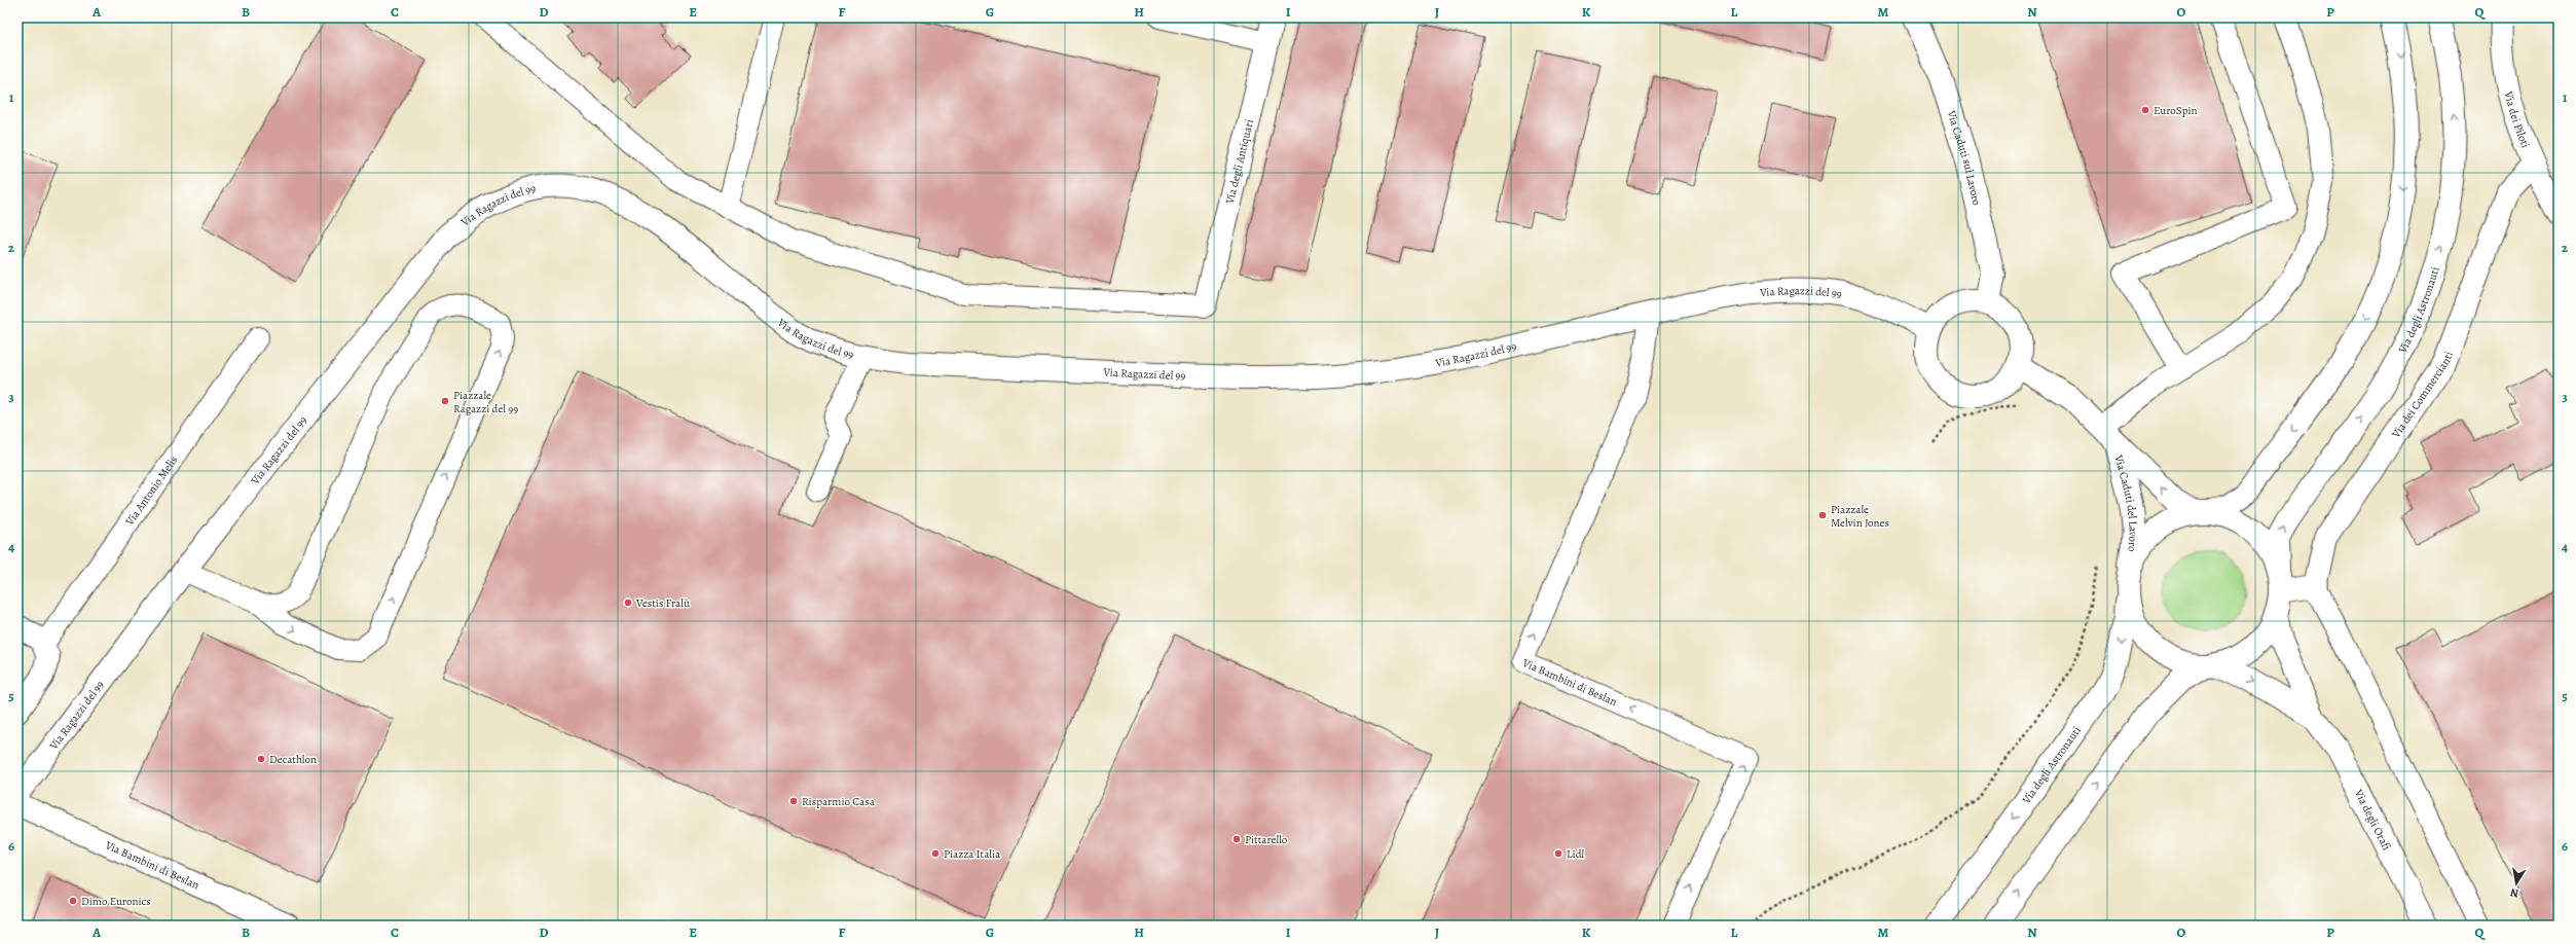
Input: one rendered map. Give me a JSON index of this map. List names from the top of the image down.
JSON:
{
  "streets": {
    "street": [
      "Via dei Piloti",
      "Via Caduti sul Lavoro",
      "Via degli Antiquari",
      "Via Ragazzi del 99",
      "Via degli Astronauti",
      "Via dei Commercianti",
      "Via Antonio Melis",
      "Via Caduti del Lavoro",
      "Via Bambini di Beslan",
      "Via degli Orafi"
    ]
  },
  "crossings": [
    ["Via dei Piloti", "Via dei Commercianti"],
    ["Via Caduti sul Lavoro", "Via Ragazzi del 99"],
    ["Via Caduti sul Lavoro", "Via Caduti del Lavoro"],
    ["Via Ragazzi del 99", "Via Caduti del Lavoro"],
    ["Via Ragazzi del 99", "Via Bambini di Beslan"],
    ["Via degli Astronauti", "Via Caduti del Lavoro"],
    ["Via degli Astronauti", "Via degli Orafi"]
  ],
  "places": [
    "EuroSpin",
    "Piazzale Ragazzi del 99",
    "Piazzale Melvin Jones",
    "Vestis Fralù",
    "Decathlon",
    "Risparmio Casa",
    "Pittarello",
    "Piazza Italia",
    "Lidl",
    "Dimo Euronics"
  ],
  "north": "bottom",
  "grid": {
    "columns": [
      "A",
      "B",
      "C",
      "D",
      "E",
      "F",
      "G",
      "H",
      "I",
      "J",
      "K",
      "L",
      "M",
      "N",
      "O",
      "P",
      "Q"
    ],
    "rows": [
      "1",
      "2",
      "3",
      "4",
      "5",
      "6"
    ]
  }
}
